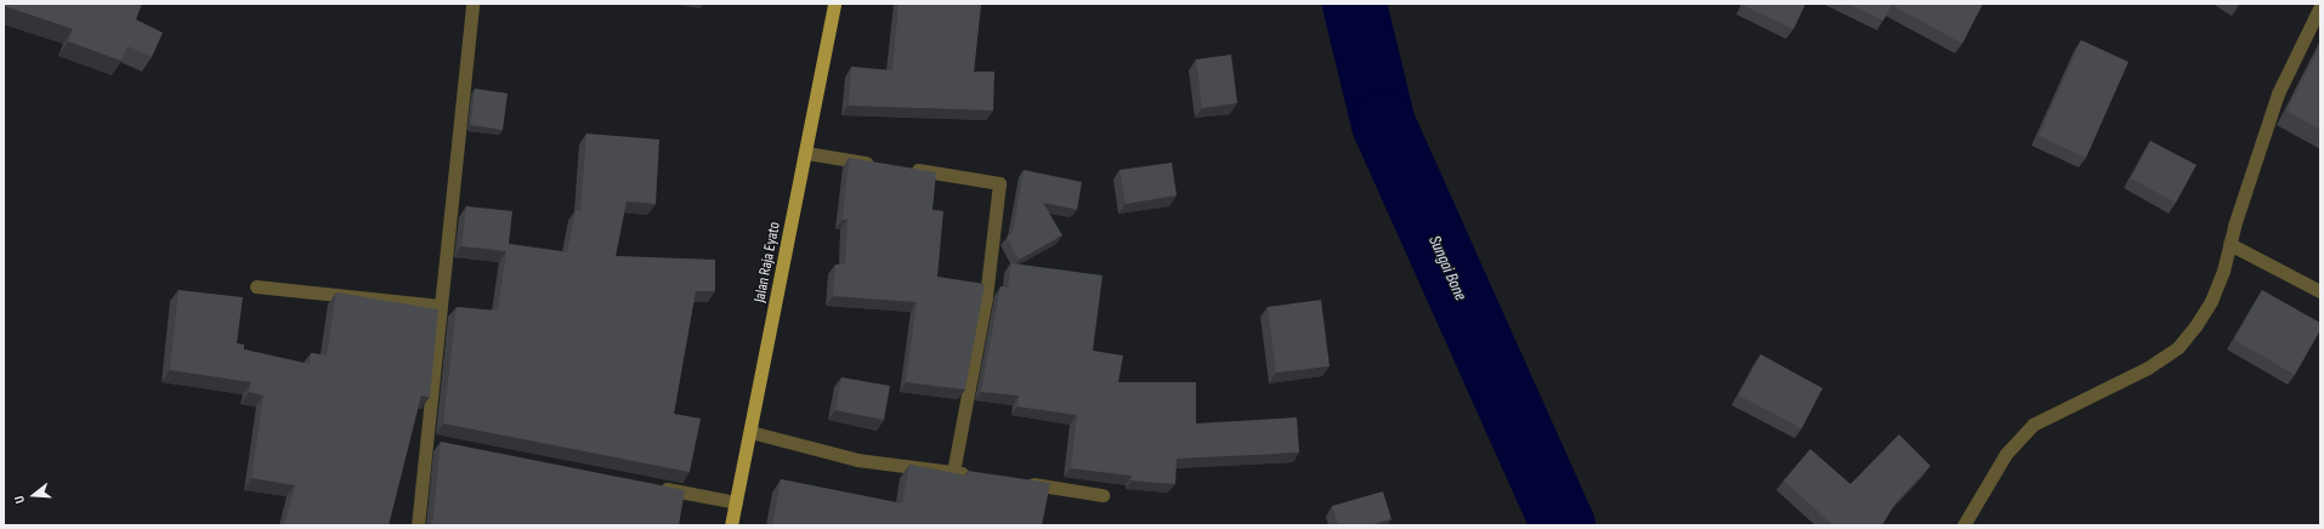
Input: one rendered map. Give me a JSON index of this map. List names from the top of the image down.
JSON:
{
  "streets": {
    "main road": ["Jalan Raja Eyato"]
  },
  "water": ["Sungai Bone"],
  "north": "left"
}
